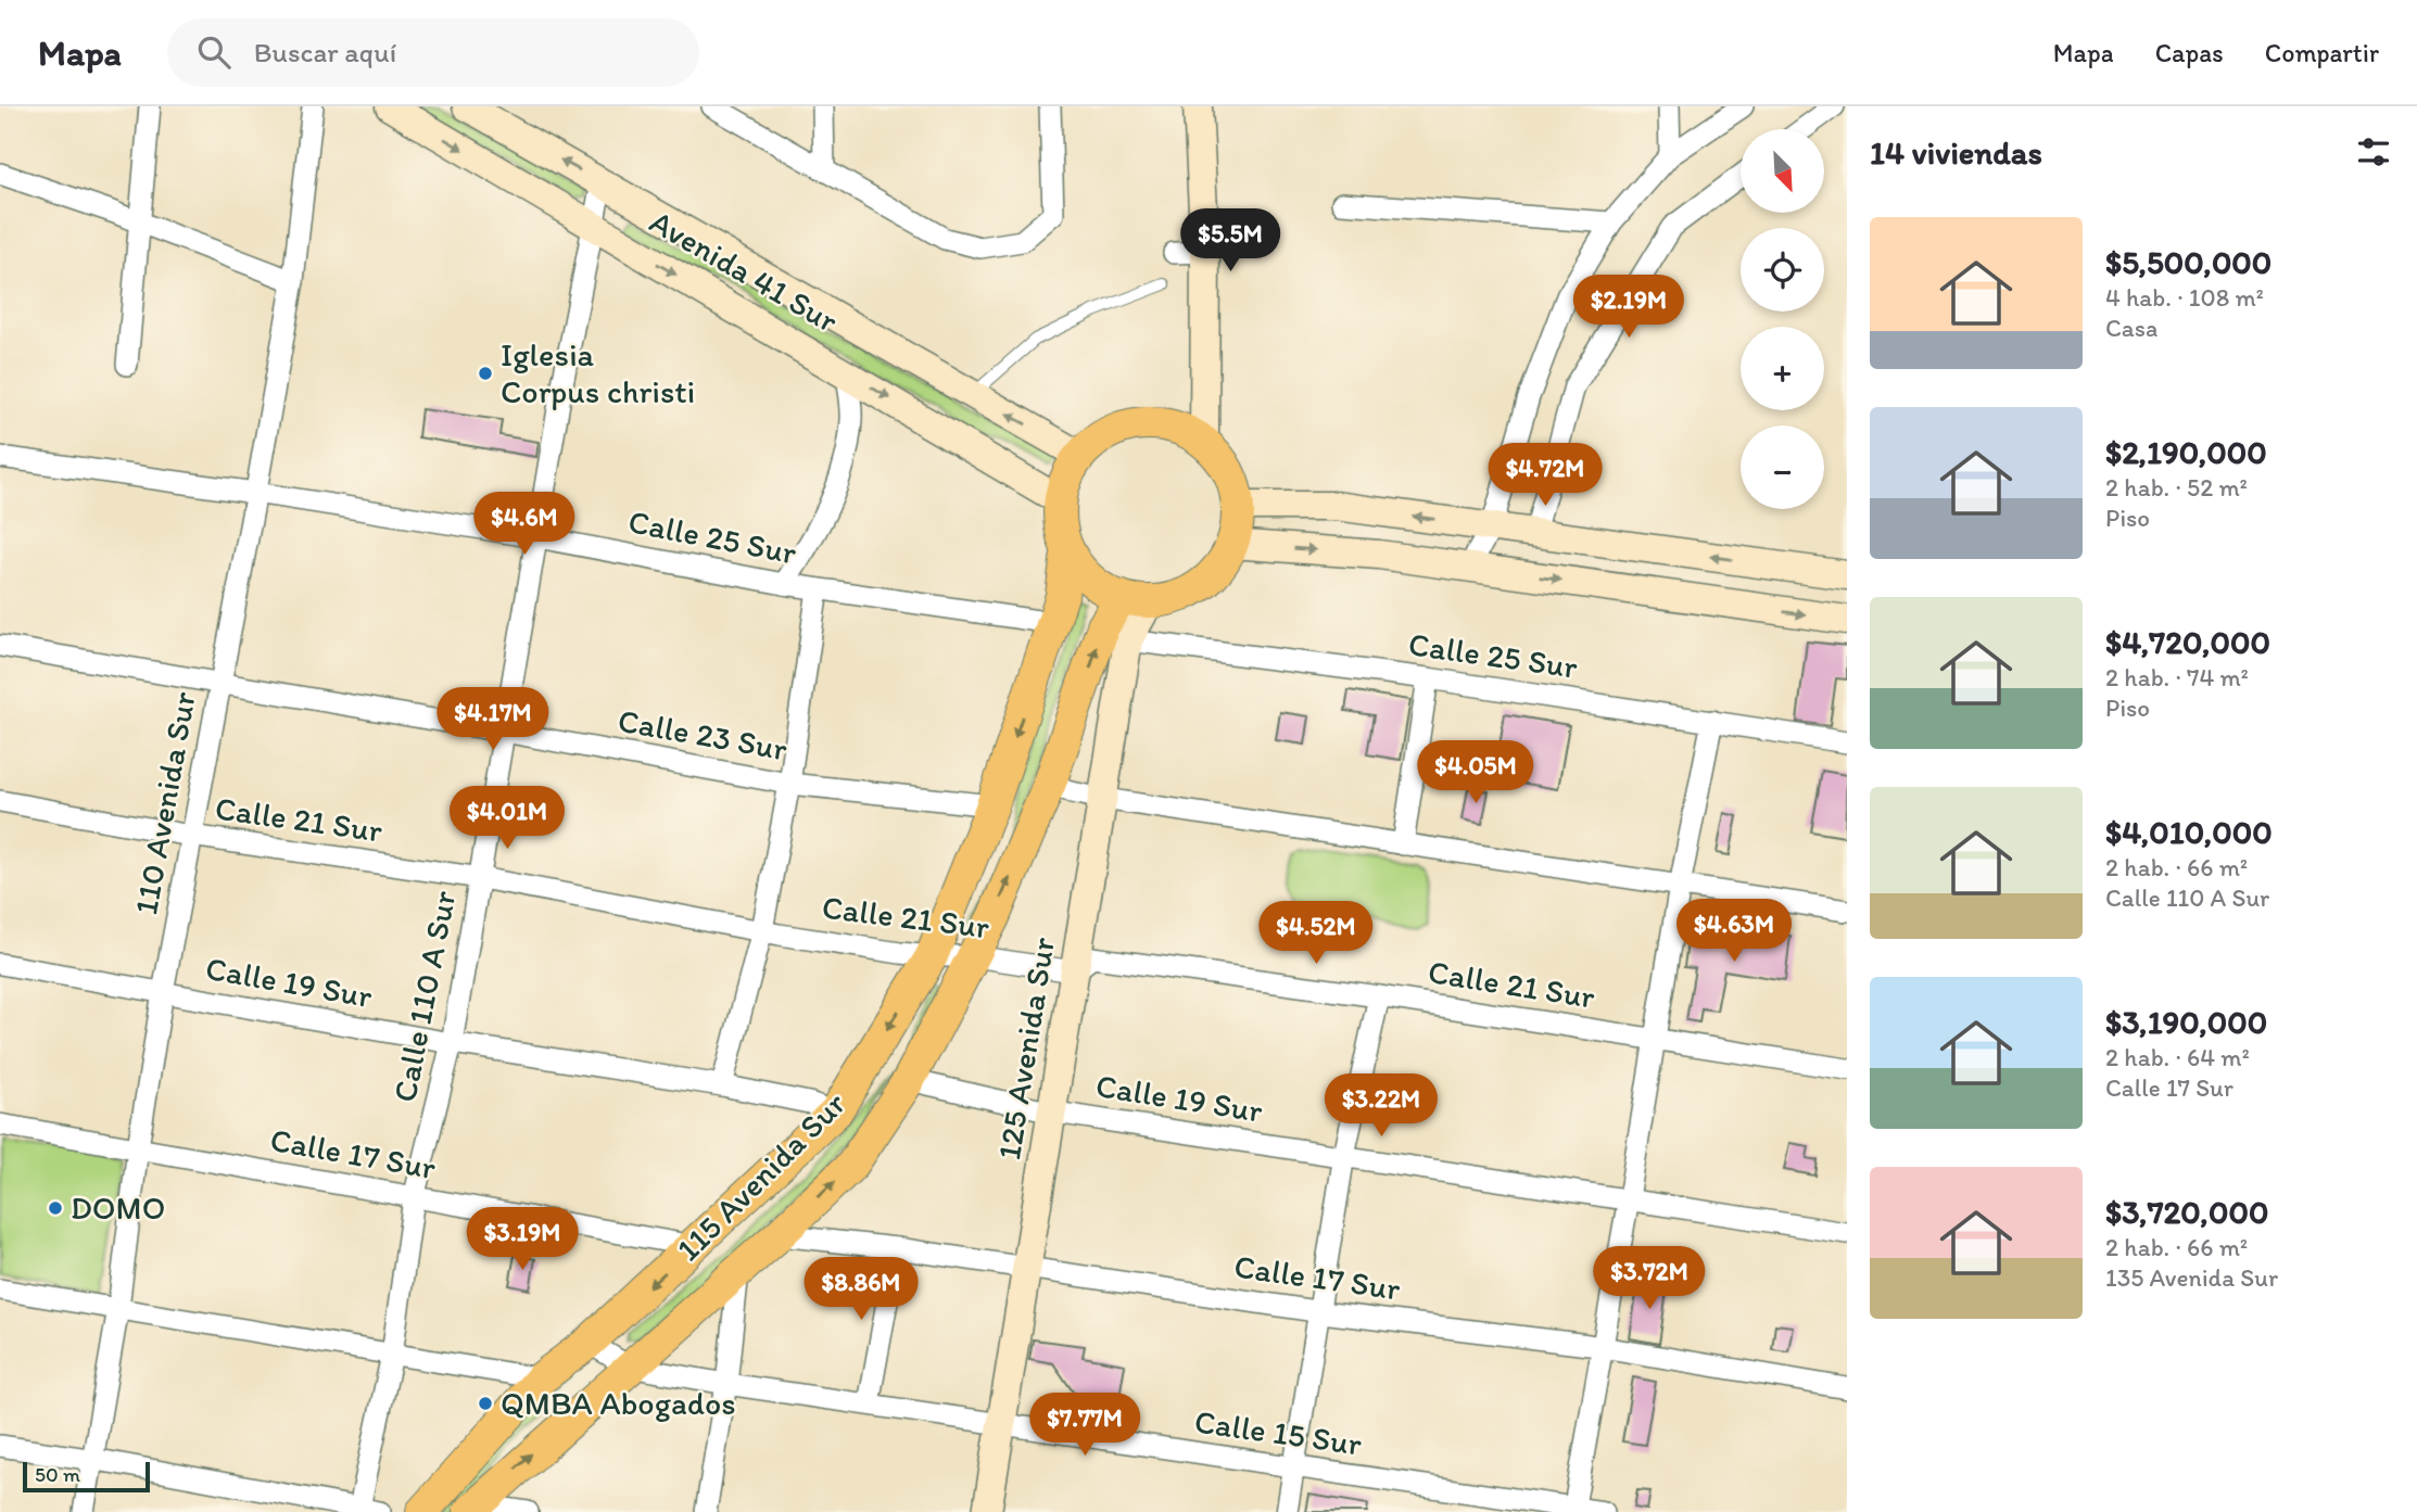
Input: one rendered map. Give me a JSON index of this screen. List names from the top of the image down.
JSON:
{
  "streets": {
    "main road": ["Avenida 41 Sur", "125 Avenida Sur", "115 Avenida Sur"],
    "street": [
      "Calle 25 Sur",
      "Calle 23 Sur",
      "110 Avenida Sur",
      "Calle 21 Sur",
      "Calle 19 Sur",
      "Calle 110 A Sur",
      "Calle 17 Sur",
      "Calle 15 Sur"
    ]
  },
  "crossings": [
    ["Avenida 41 Sur", "Calle 110 A Sur"],
    ["Avenida 41 Sur", "125 Avenida Sur"],
    ["Avenida 41 Sur", "115 Avenida Sur"],
    ["Calle 25 Sur", "110 Avenida Sur"],
    ["Calle 25 Sur", "Calle 110 A Sur"],
    ["Calle 25 Sur", "125 Avenida Sur"],
    ["Calle 25 Sur", "115 Avenida Sur"],
    ["Calle 23 Sur", "110 Avenida Sur"],
    ["Calle 23 Sur", "Calle 110 A Sur"],
    ["Calle 23 Sur", "115 Avenida Sur"],
    ["110 Avenida Sur", "Calle 21 Sur"],
    ["110 Avenida Sur", "Calle 19 Sur"],
    ["110 Avenida Sur", "Calle 17 Sur"],
    ["Calle 21 Sur", "Calle 110 A Sur"],
    ["Calle 21 Sur", "125 Avenida Sur"],
    ["Calle 21 Sur", "115 Avenida Sur"],
    ["Calle 19 Sur", "Calle 110 A Sur"],
    ["Calle 19 Sur", "125 Avenida Sur"],
    ["Calle 19 Sur", "115 Avenida Sur"],
    ["Calle 110 A Sur", "Calle 17 Sur"],
    ["125 Avenida Sur", "Calle 17 Sur"],
    ["125 Avenida Sur", "115 Avenida Sur"],
    ["125 Avenida Sur", "Calle 15 Sur"],
    ["Calle 17 Sur", "115 Avenida Sur"],
    ["115 Avenida Sur", "Calle 15 Sur"]
  ],
  "places": ["Iglesia Corpus christi", "DOMO", "QMBA Abogados"],
  "scale_bar": "50 m",
  "north": "bottom right",
  "page": {
    "header": "Mapa",
    "search": "Buscar aquí",
    "nav": ["Mapa", "Capas", "Compartir"],
    "heading": "14 viviendas",
    "map_buttons": ["+", "−"],
    "list": [
      {
        "name": "$5,500,000",
        "note": "4 hab. · 108 m² · Casa"
      },
      {
        "name": "$2,190,000",
        "note": "2 hab. · 52 m² · Piso"
      },
      {
        "name": "$4,720,000",
        "note": "2 hab. · 74 m² · Piso"
      },
      {
        "name": "$4,010,000",
        "note": "2 hab. · 66 m² · Calle 110 A Sur"
      },
      {
        "name": "$3,190,000",
        "note": "2 hab. · 64 m² · Calle 17 Sur"
      },
      {
        "name": "$3,720,000",
        "note": "2 hab. · 66 m² · 135 Avenida Sur"
      }
    ],
    "price": [
      "$5.5M",
      "$2.19M",
      "$4.72M",
      "$4.6M",
      "$4.17M",
      "$4.05M",
      "$4.01M",
      "$4.63M",
      "$4.52M",
      "$3.22M",
      "$3.19M",
      "$3.72M",
      "$8.86M",
      "$7.77M"
    ],
    "scale": "50 m"
  }
}
